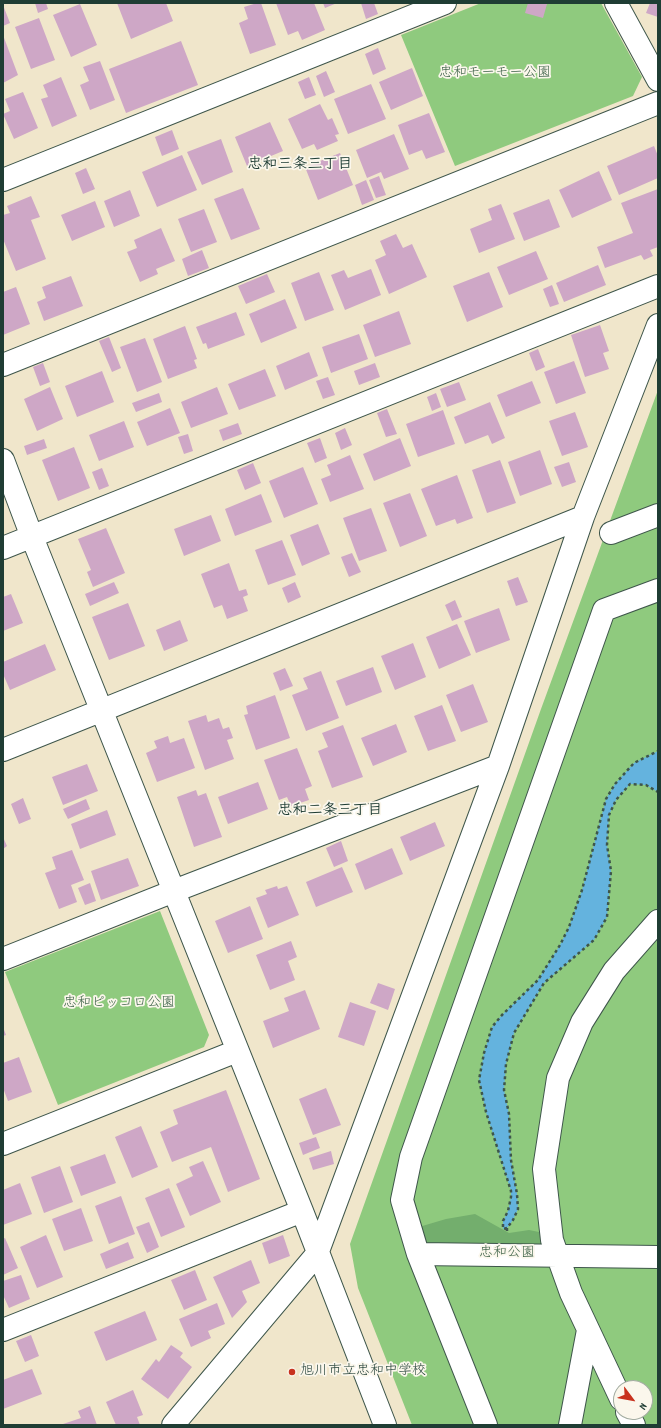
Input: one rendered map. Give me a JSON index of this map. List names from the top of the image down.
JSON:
{
  "districts": ["忠和三条三丁目", "忠和二条三丁目"],
  "parks": ["忠和モーモー公園", "忠和ピッコロ公園", "忠和公園"],
  "places": ["旭川市立忠和中学校"],
  "north": "bottom right"
}
